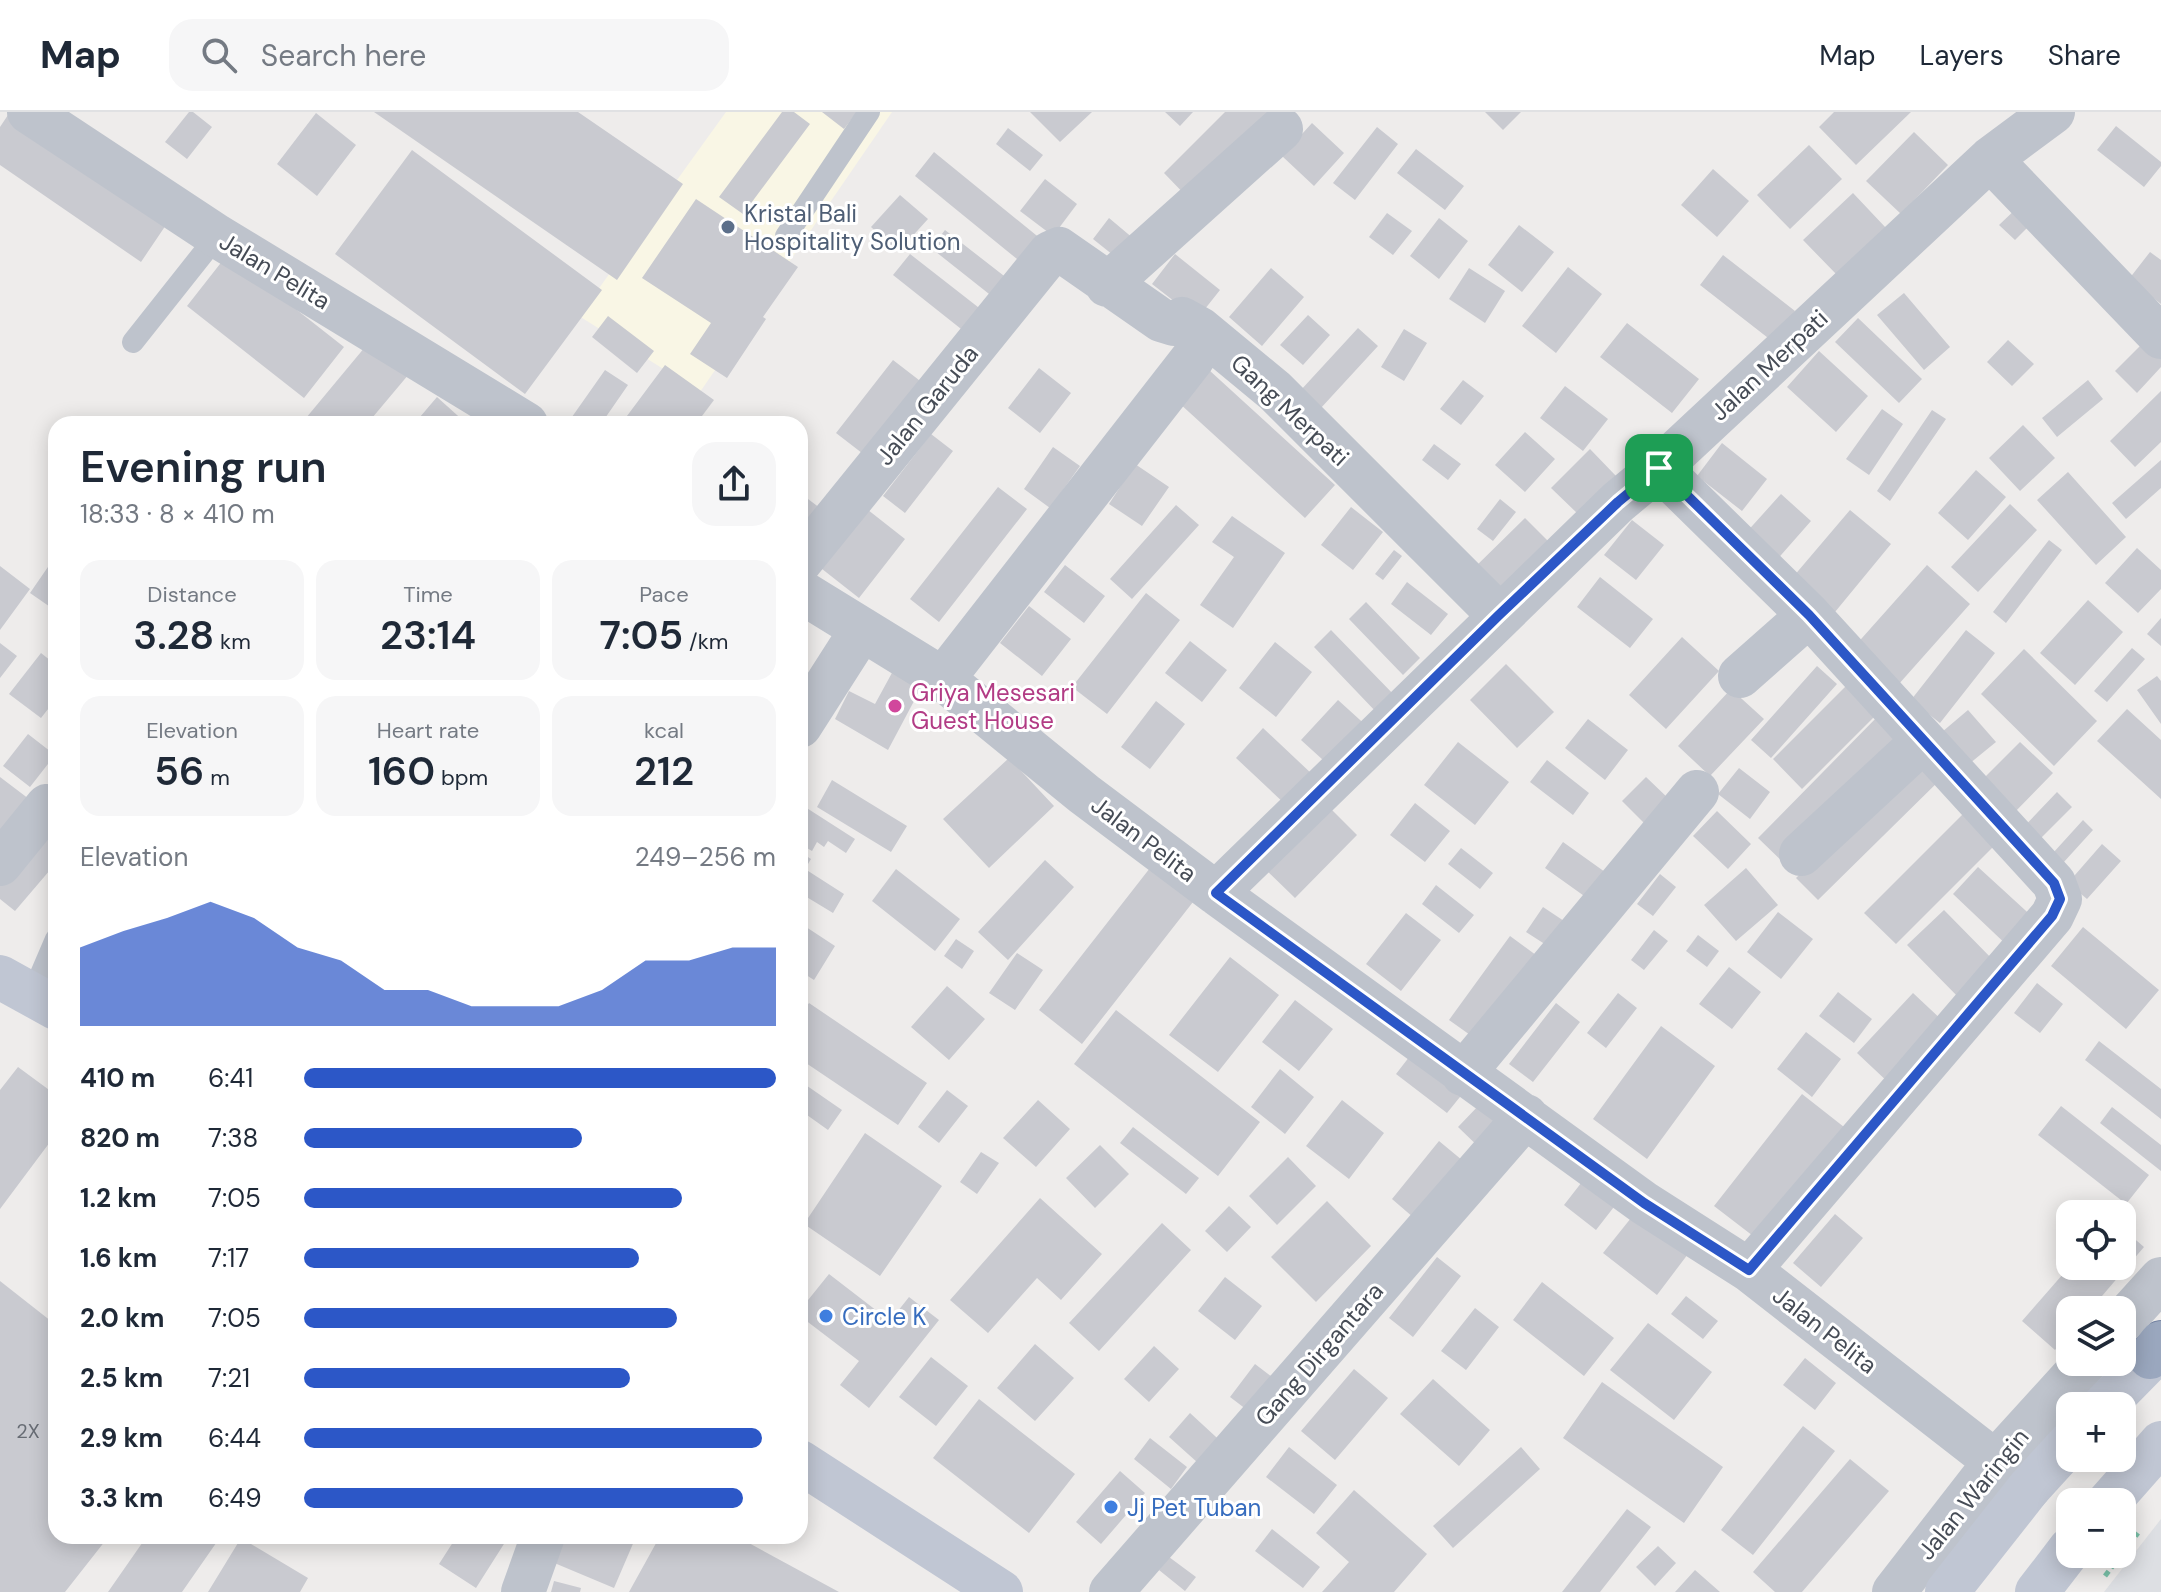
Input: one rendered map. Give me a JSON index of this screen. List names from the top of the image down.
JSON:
{
  "streets": {
    "street": [
      "Jalan Pelita",
      "Jalan Merpati",
      "Jalan Garuda",
      "Gang Merpati",
      "Gang Dirgantara",
      "Jalan Waringin"
    ]
  },
  "crossings": [
    ["Jalan Pelita", "Jalan Merpati"],
    ["Jalan Pelita", "Gang Dirgantara"],
    ["Jalan Pelita", "Jalan Waringin"],
    ["Jalan Merpati", "Gang Merpati"],
    ["Jalan Garuda", "Gang Merpati"]
  ],
  "places": [
    "Kristal Bali Hospitality Solution",
    "Griya Mesesari Guest House",
    "Circle K",
    "Jj Pet Tuban"
  ],
  "house_numbers": ["2X"],
  "page": {
    "header": "Map",
    "search": "Search here",
    "nav": ["Map", "Layers", "Share"],
    "heading": ["Evening run", "18:33 · 8 × 410 m"],
    "stats": [
      ["Distance", "3.28 km"],
      ["Time", "23:14"],
      ["Pace", "7:05 /km"],
      ["Elevation", "56 m"],
      ["Heart rate", "160 bpm"],
      ["kcal", "212"]
    ],
    "chart": ["Elevation", "249–256 m"],
    "list": [
      {
        "name": "410 m",
        "note": "6:41"
      },
      {
        "name": "820 m",
        "note": "7:38"
      },
      {
        "name": "1.2 km",
        "note": "7:05"
      },
      {
        "name": "1.6 km",
        "note": "7:17"
      },
      {
        "name": "2.0 km",
        "note": "7:05"
      },
      {
        "name": "2.5 km",
        "note": "7:21"
      },
      {
        "name": "2.9 km",
        "note": "6:44"
      },
      {
        "name": "3.3 km",
        "note": "6:49"
      }
    ],
    "map_buttons": ["+", "−"]
  }
}
